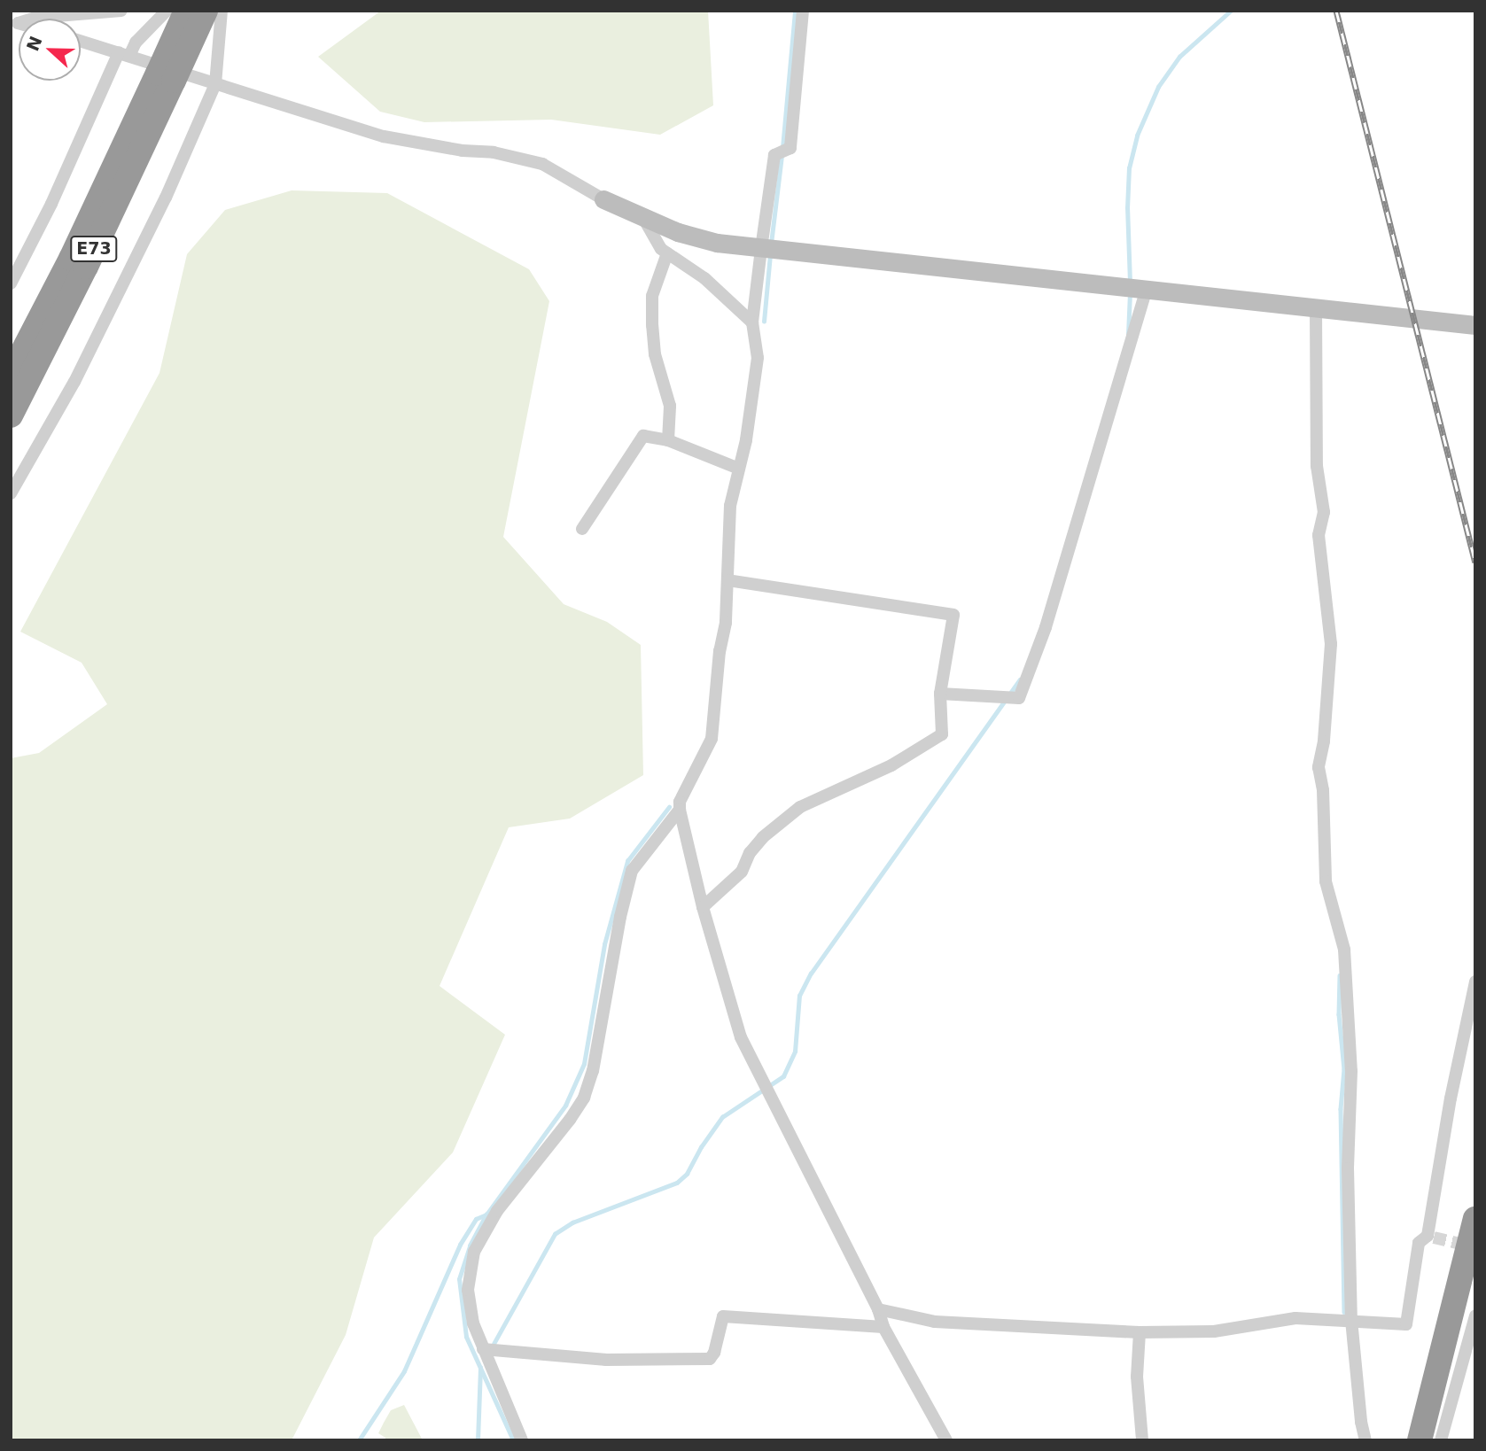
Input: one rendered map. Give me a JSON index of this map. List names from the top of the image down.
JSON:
{
  "streets": {
    "highway": ["E73"]
  },
  "north": "left"
}
